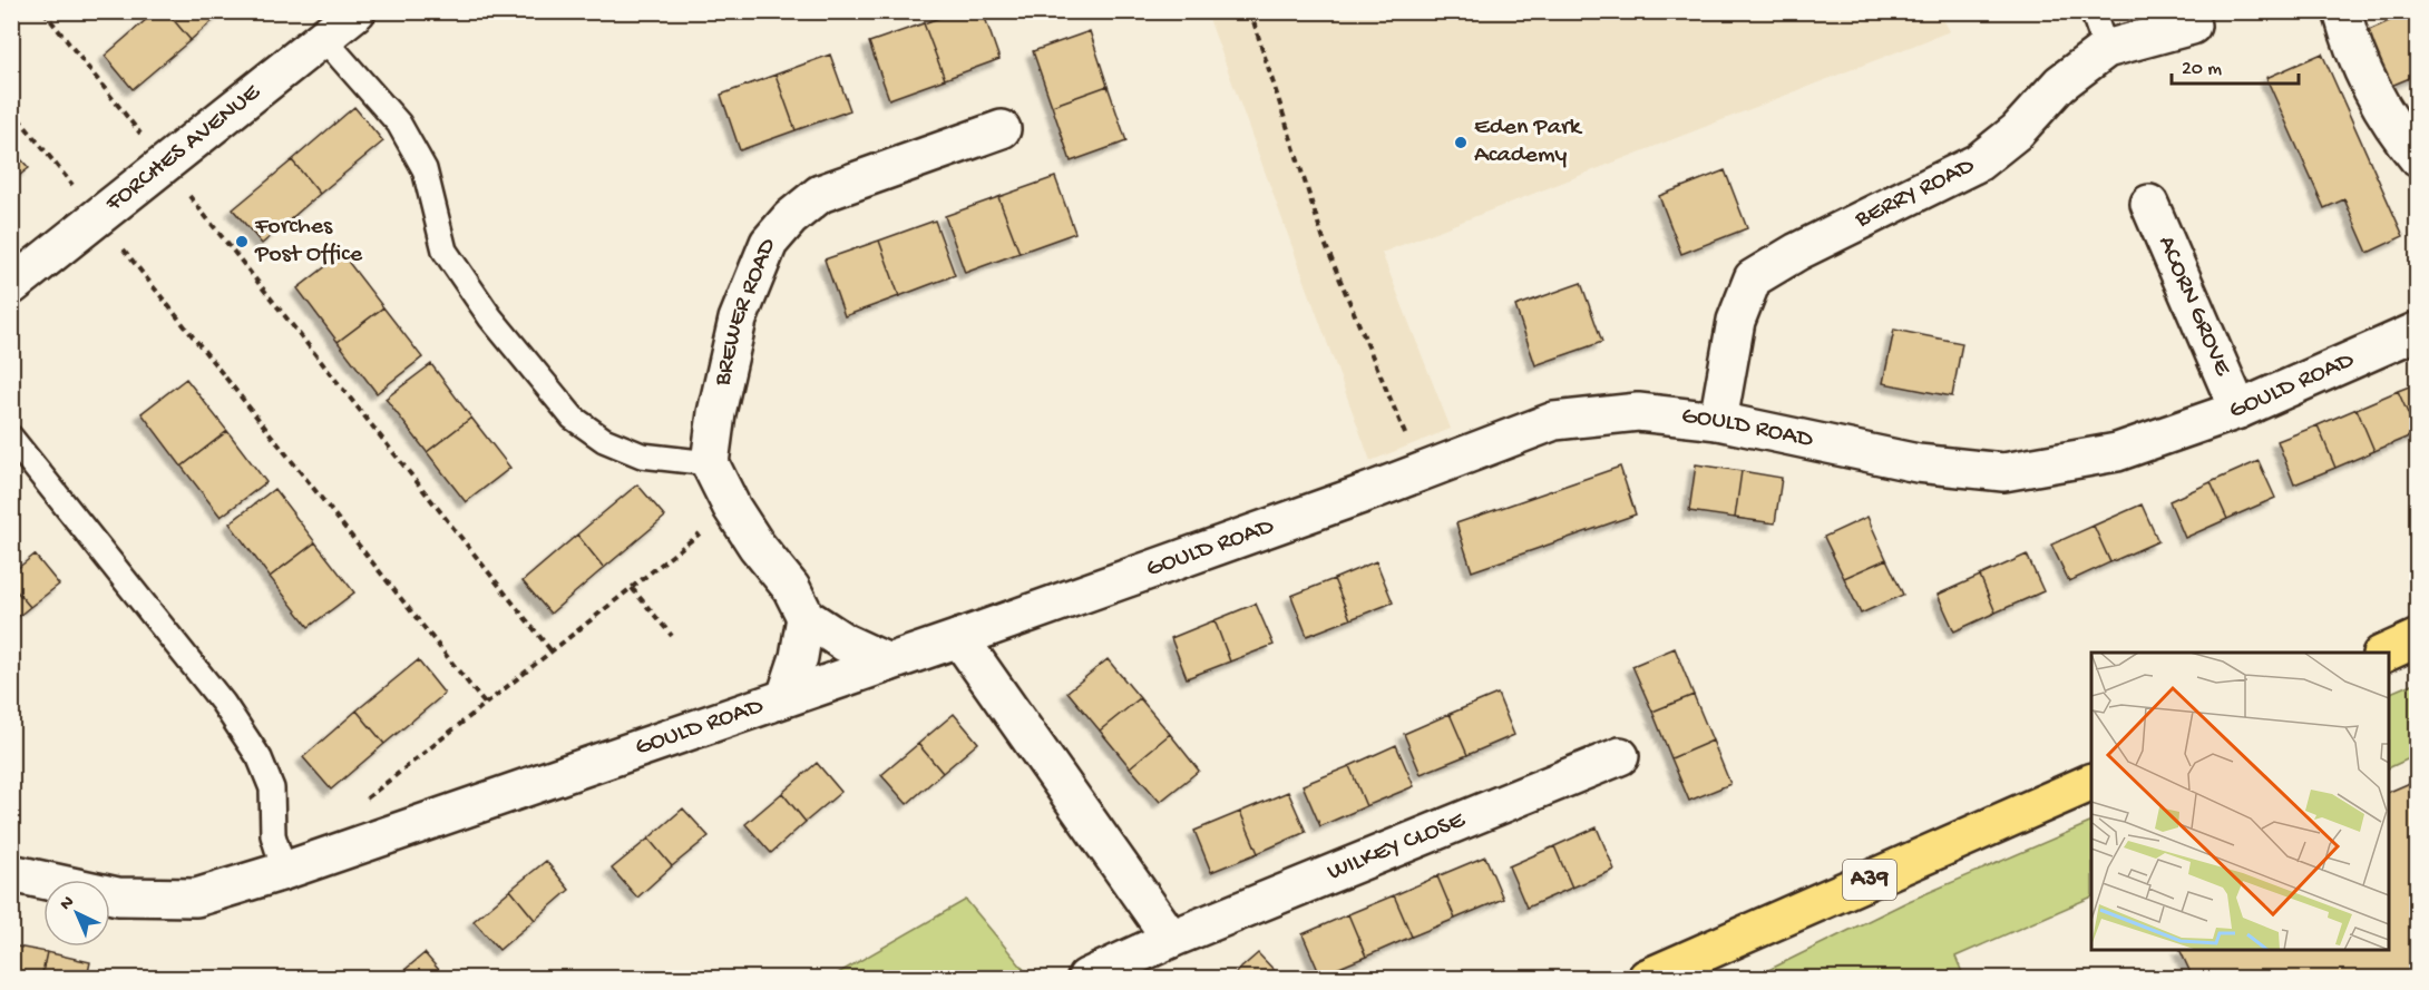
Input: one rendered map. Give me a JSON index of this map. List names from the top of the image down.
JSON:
{
  "streets": {
    "main road": ["A39"],
    "street": [
      "FORCHES AVENUE",
      "BERRY ROAD",
      "ACORN GROVE",
      "BREWER ROAD",
      "GOULD ROAD",
      "WILKEY CLOSE"
    ]
  },
  "crossings": [
    ["BERRY ROAD", "GOULD ROAD"],
    ["ACORN GROVE", "GOULD ROAD"]
  ],
  "places": ["Eden Park Academy", "Forches Post Office"],
  "scale_bar": "20 m",
  "north": "top left"
}
